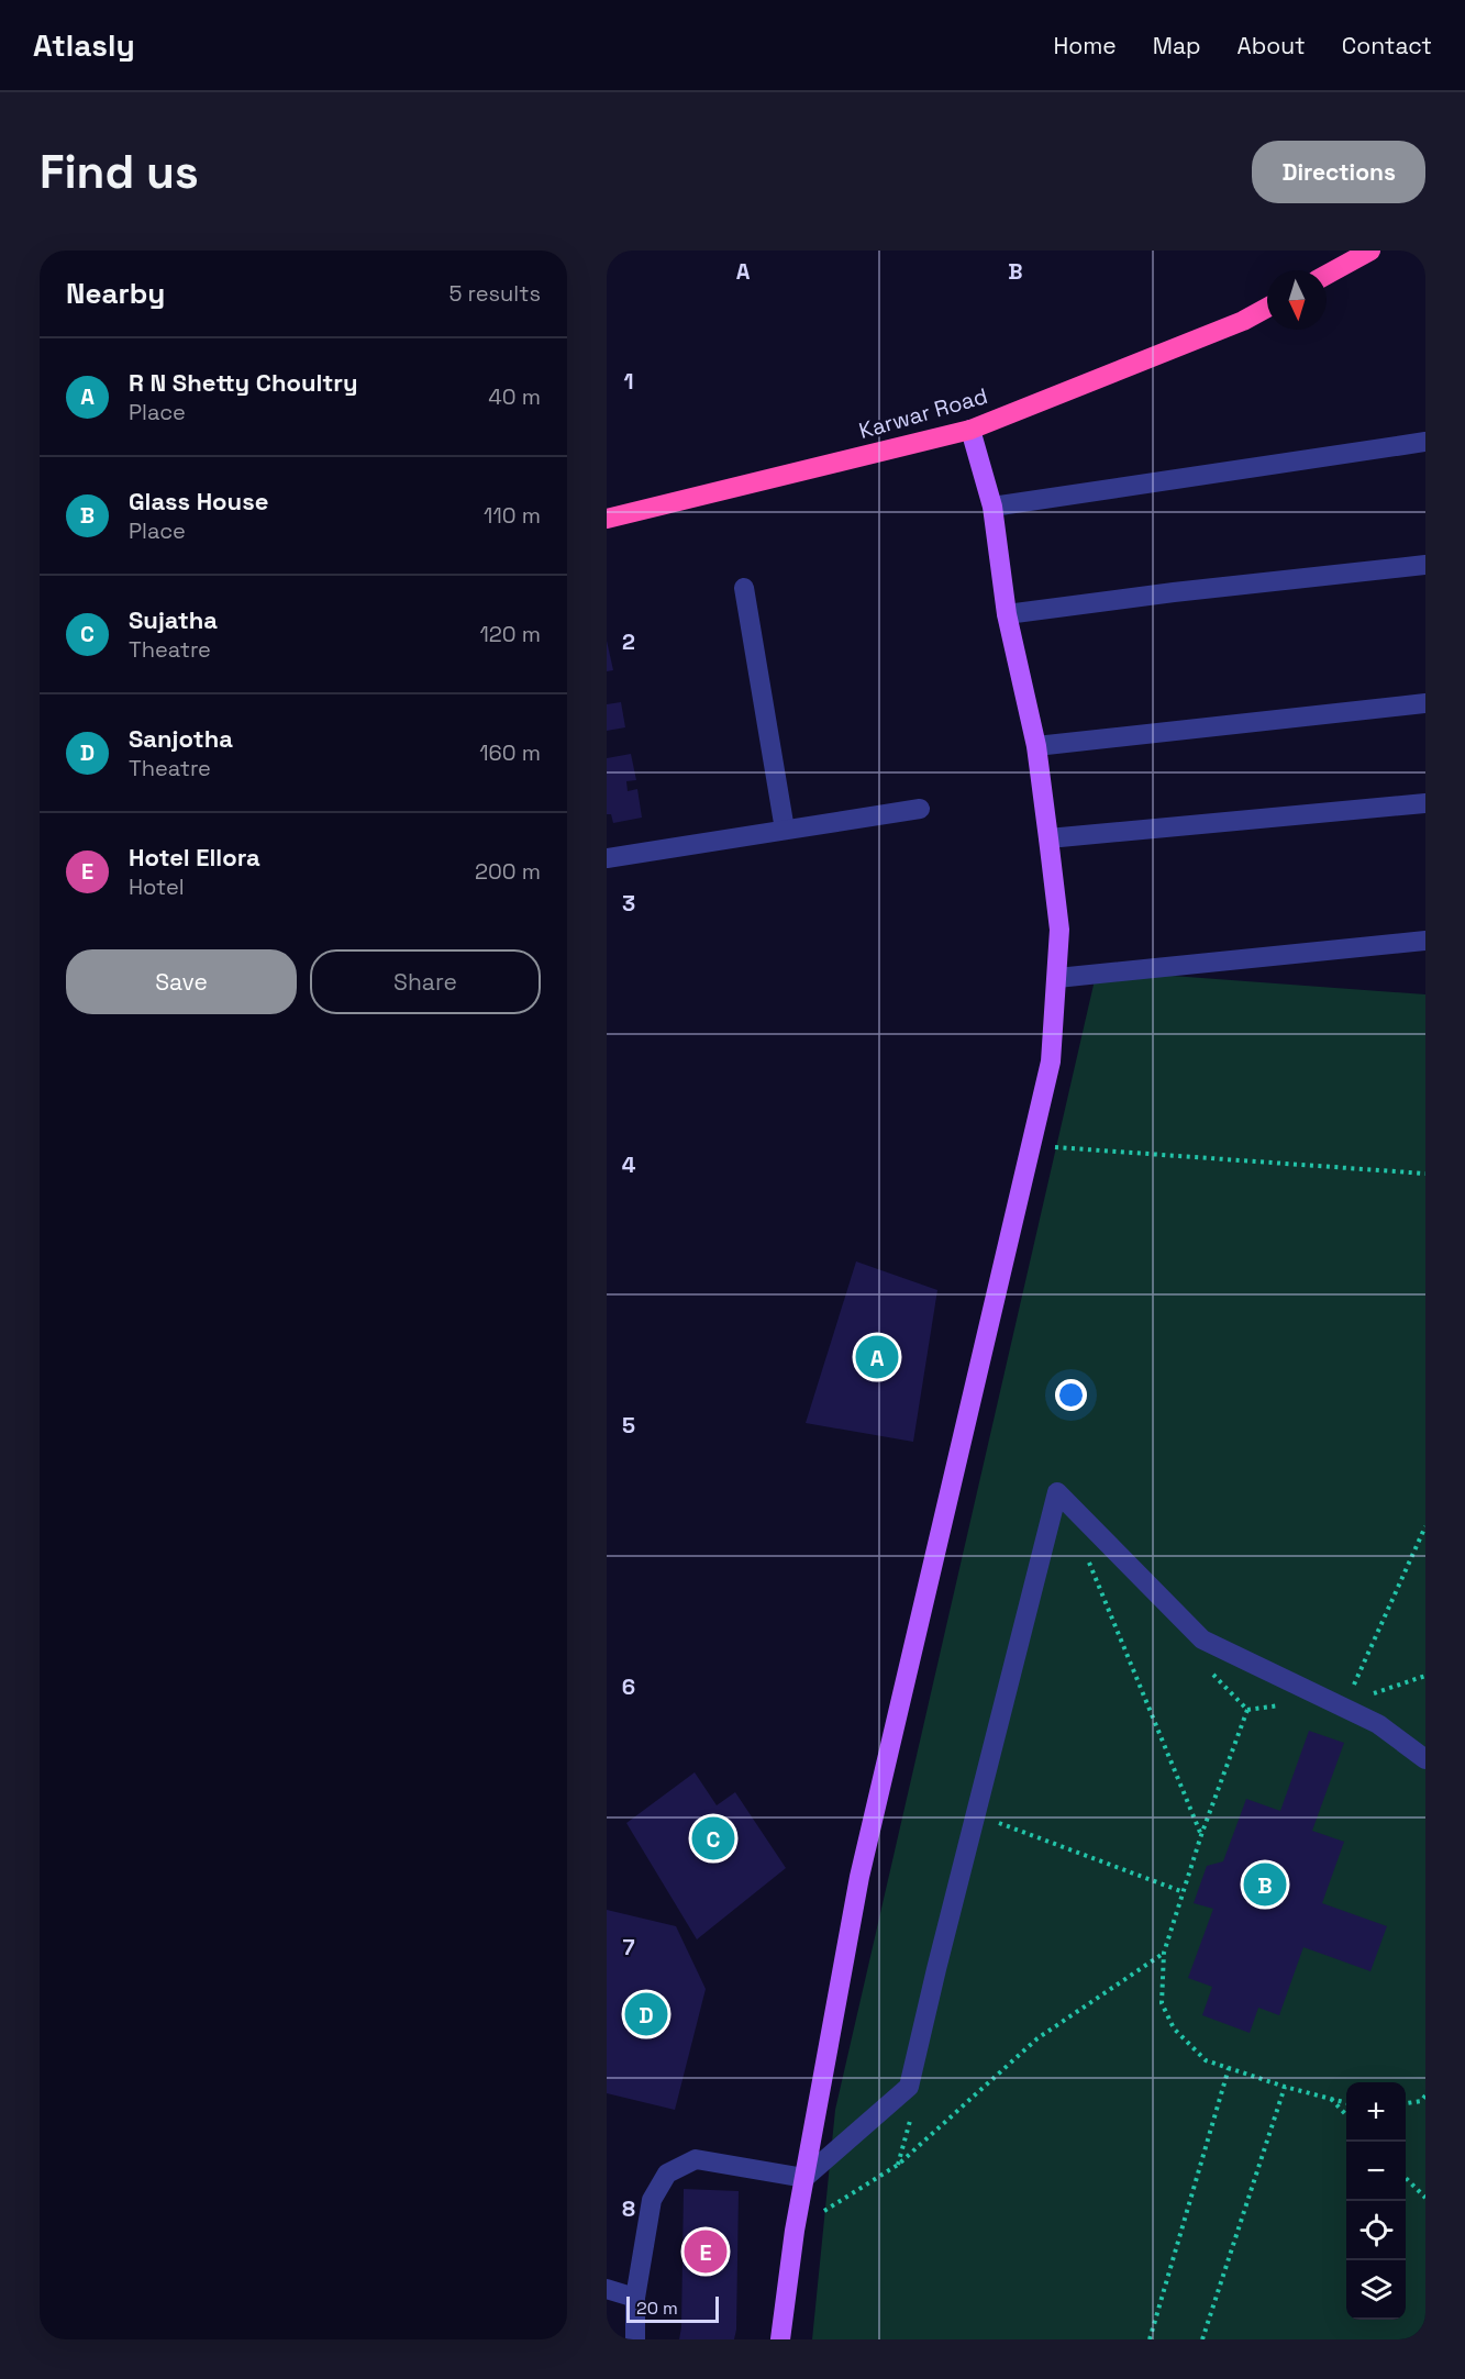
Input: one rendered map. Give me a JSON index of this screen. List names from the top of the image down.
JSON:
{
  "streets": {
    "highway": ["Karwar Road"]
  },
  "scale_bar": "20 m",
  "north": "bottom",
  "page": {
    "header": "Atlasly",
    "nav": [
      "Home",
      "Map",
      "About",
      "Contact"
    ],
    "buttons": [
      "Directions",
      ["Save", "Share"]
    ],
    "title": "Find us",
    "heading": ["Nearby", "5 results"],
    "list": [
      {
        "mark": "A",
        "name": "R N Shetty Choultry",
        "note": "Place",
        "value": "40 m"
      },
      {
        "mark": "B",
        "name": "Glass House",
        "note": "Place",
        "value": "110 m"
      },
      {
        "mark": "C",
        "name": "Sujatha",
        "note": "Theatre",
        "value": "120 m"
      },
      {
        "mark": "D",
        "name": "Sanjotha",
        "note": "Theatre",
        "value": "160 m"
      },
      {
        "mark": "E",
        "name": "Hotel Ellora",
        "note": "Hotel",
        "value": "200 m"
      }
    ],
    "pins": [
      "A",
      "C",
      "B",
      "D",
      "E"
    ],
    "map_buttons": ["+", "−"],
    "scale": "20 m"
  },
  "grid": {
    "columns": ["A", "B"],
    "rows": [
      "1",
      "2",
      "3",
      "4",
      "5",
      "6",
      "7",
      "8"
    ]
  }
}
